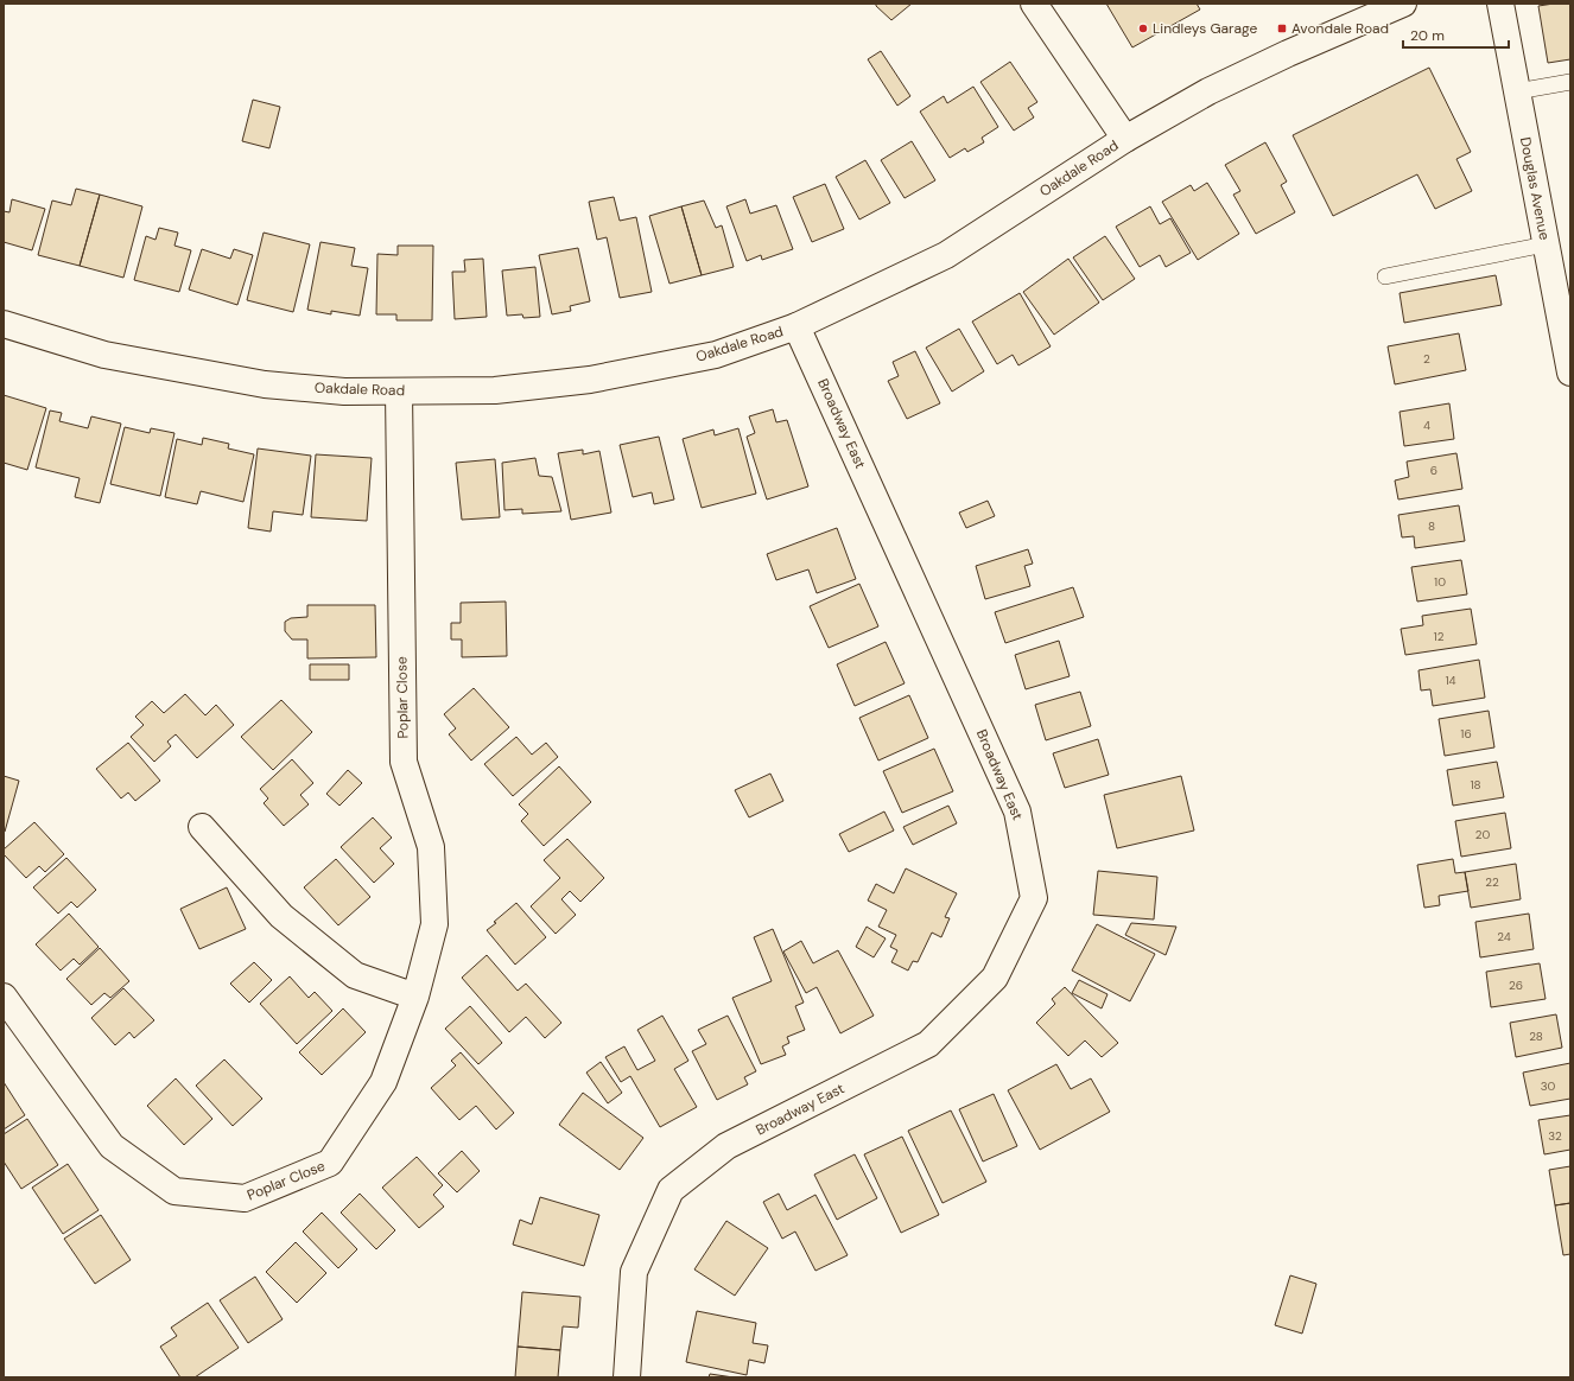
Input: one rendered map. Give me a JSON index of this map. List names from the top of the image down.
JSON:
{
  "streets": {
    "street": [
      "Oakdale Road",
      "Douglas Avenue",
      "Broadway East",
      "Poplar Close"
    ]
  },
  "crossings": [
    ["Oakdale Road", "Broadway East"],
    ["Oakdale Road", "Poplar Close"]
  ],
  "places": {
    "other": ["Lindleys Garage"],
    "transit": ["Avondale Road"]
  },
  "house_numbers": [
    "2",
    "4",
    "6",
    "8",
    "10",
    "12",
    "14",
    "16",
    "18",
    "20",
    "22",
    "24",
    "26",
    "28",
    "30",
    "32"
  ],
  "scale_bar": "20 m"
}
